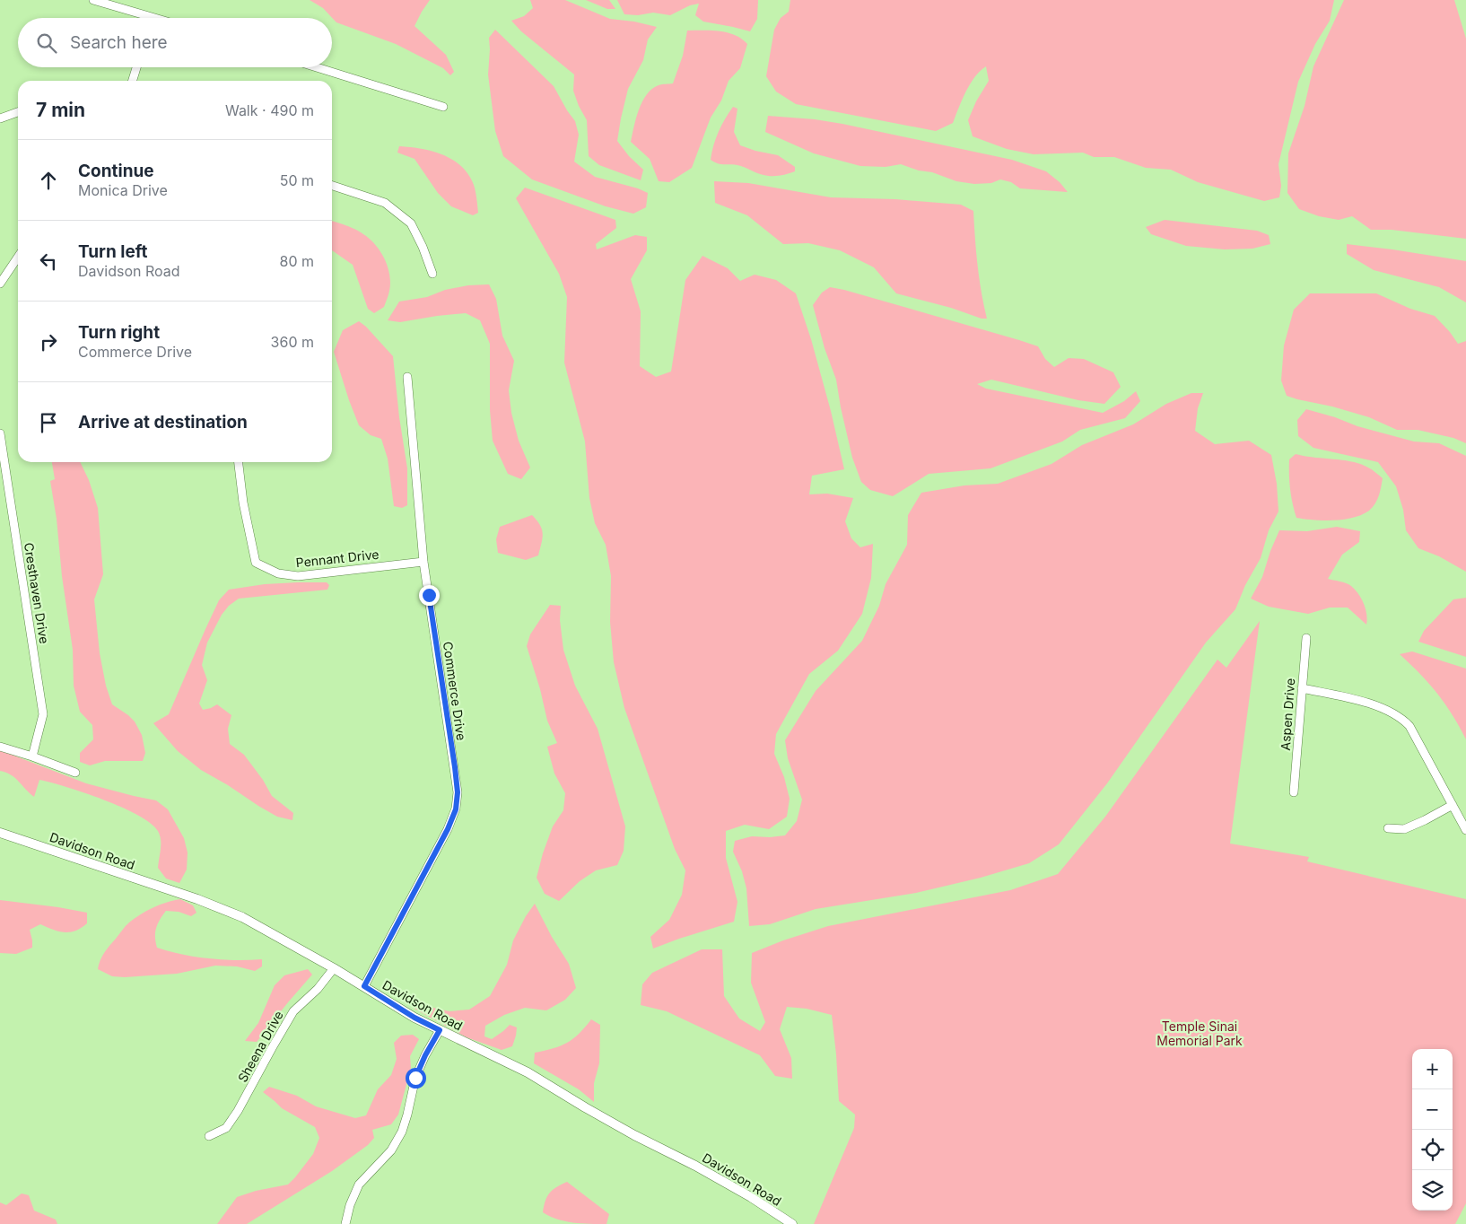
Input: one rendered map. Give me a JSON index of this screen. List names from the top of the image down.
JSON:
{
  "streets": {
    "street": [
      "Pennant Drive",
      "Cresthaven Drive",
      "Commerce Drive",
      "Aspen Drive",
      "Davidson Road",
      "Sheena Drive"
    ]
  },
  "crossings": [
    ["Pennant Drive", "Commerce Drive"],
    ["Commerce Drive", "Davidson Road"],
    ["Davidson Road", "Sheena Drive"]
  ],
  "parks": ["Temple Sinai Memorial Park"],
  "page": {
    "search": "Search here",
    "heading": ["7 min", "Walk · 490 m"],
    "list": [
      ["Continue", "Monica Drive", "50 m"],
      ["Turn left", "Davidson Road", "80 m"],
      ["Turn right", "Commerce Drive", "360 m"],
      "Arrive at destination"
    ],
    "map_buttons": ["+", "−"]
  }
}
